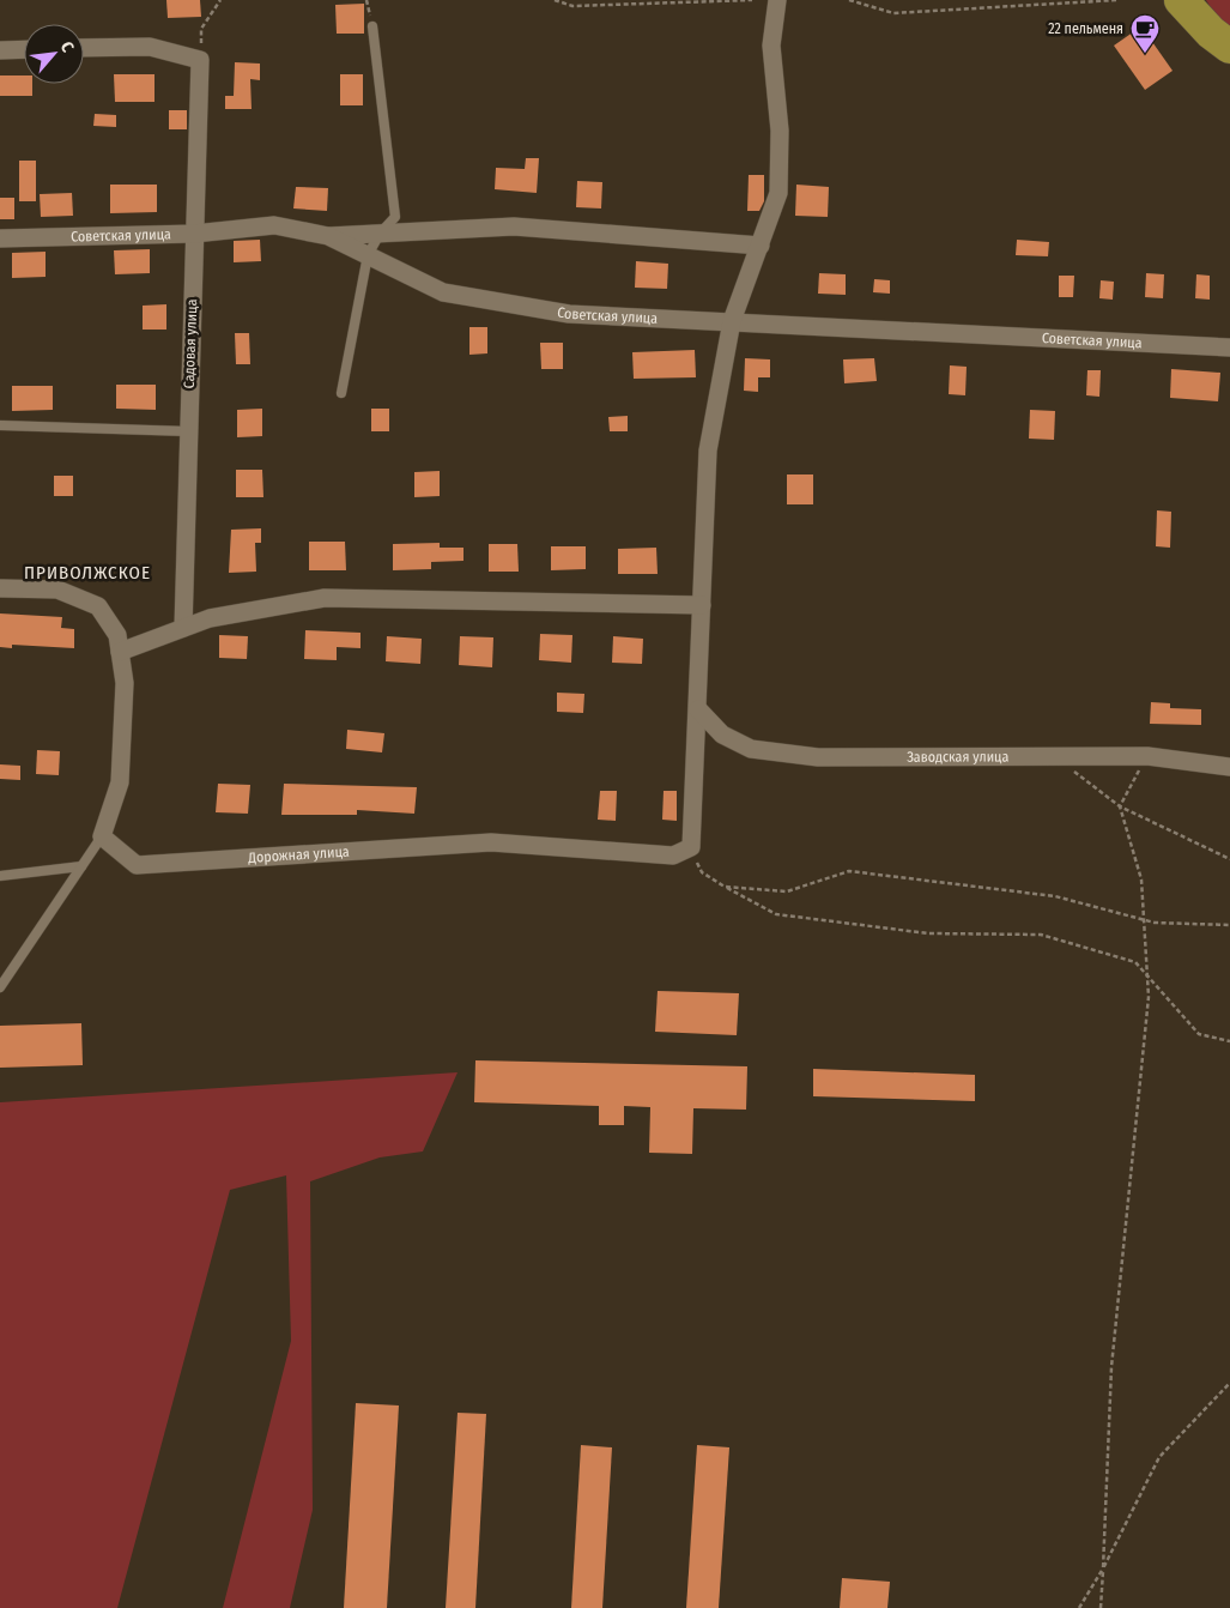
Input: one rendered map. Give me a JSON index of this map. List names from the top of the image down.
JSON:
{
  "streets": {
    "street": [
      "Советская улица",
      "Садовая улица",
      "Заводская улица",
      "Дорожная улица"
    ]
  },
  "crossings": [
    ["Советская улица", "Садовая улица"]
  ],
  "districts": ["ПРИВОЛЖСКОЕ"],
  "places": {
    "cafe": ["22 пельменя"]
  },
  "north": "top right"
}
